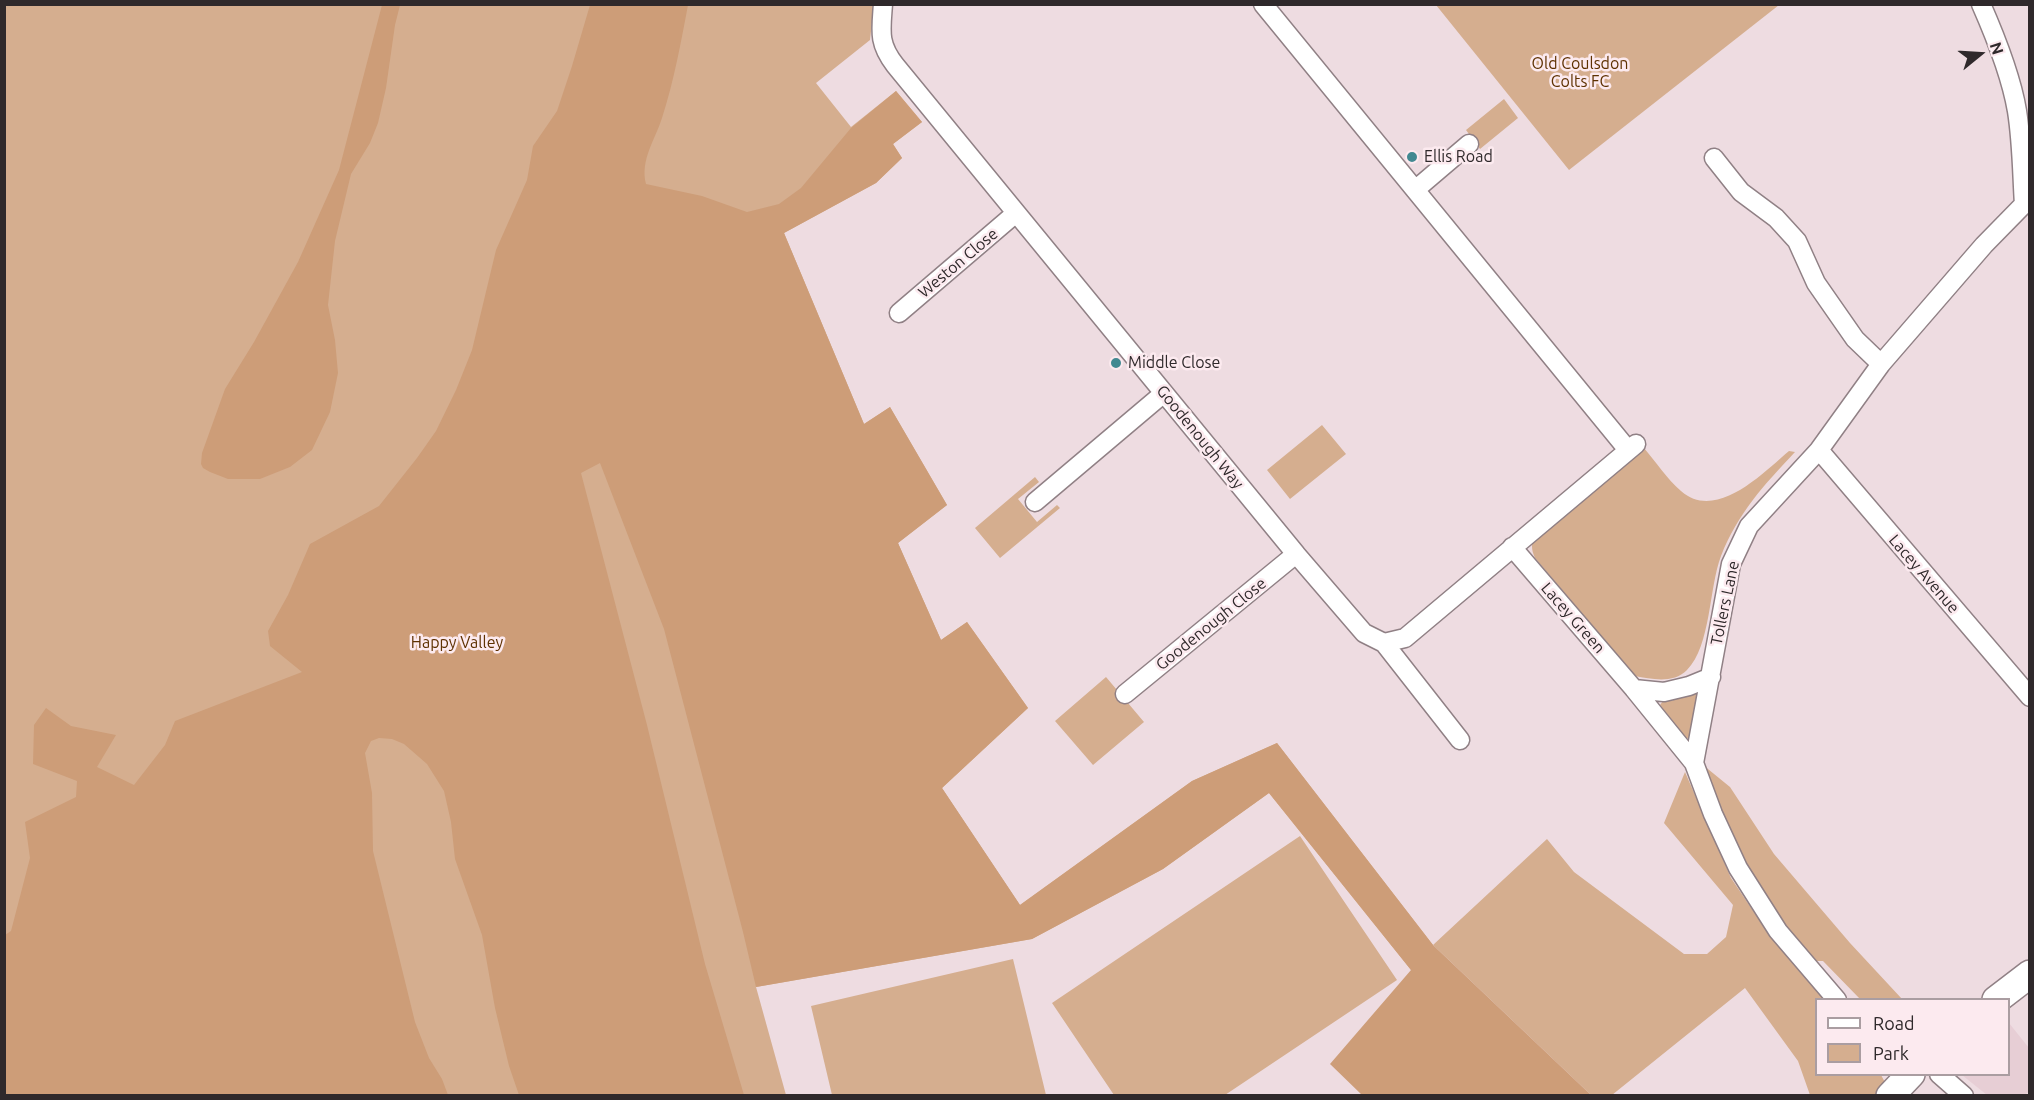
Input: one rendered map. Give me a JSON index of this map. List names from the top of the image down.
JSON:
{
  "streets": {
    "street": [
      "Weston Close",
      "Goodenough Way",
      "Lacey Avenue",
      "Tollers Lane",
      "Lacey Green",
      "Goodenough Close"
    ]
  },
  "crossings": [
    ["Weston Close", "Goodenough Way"],
    ["Goodenough Way", "Goodenough Close"],
    ["Lacey Avenue", "Tollers Lane"],
    ["Tollers Lane", "Lacey Green"]
  ],
  "parks": ["Old Coulsdon Colts FC", "Happy Valley"],
  "places": ["Ellis Road", "Middle Close"],
  "legend": ["Road", "Park"],
  "north": "right"
}
